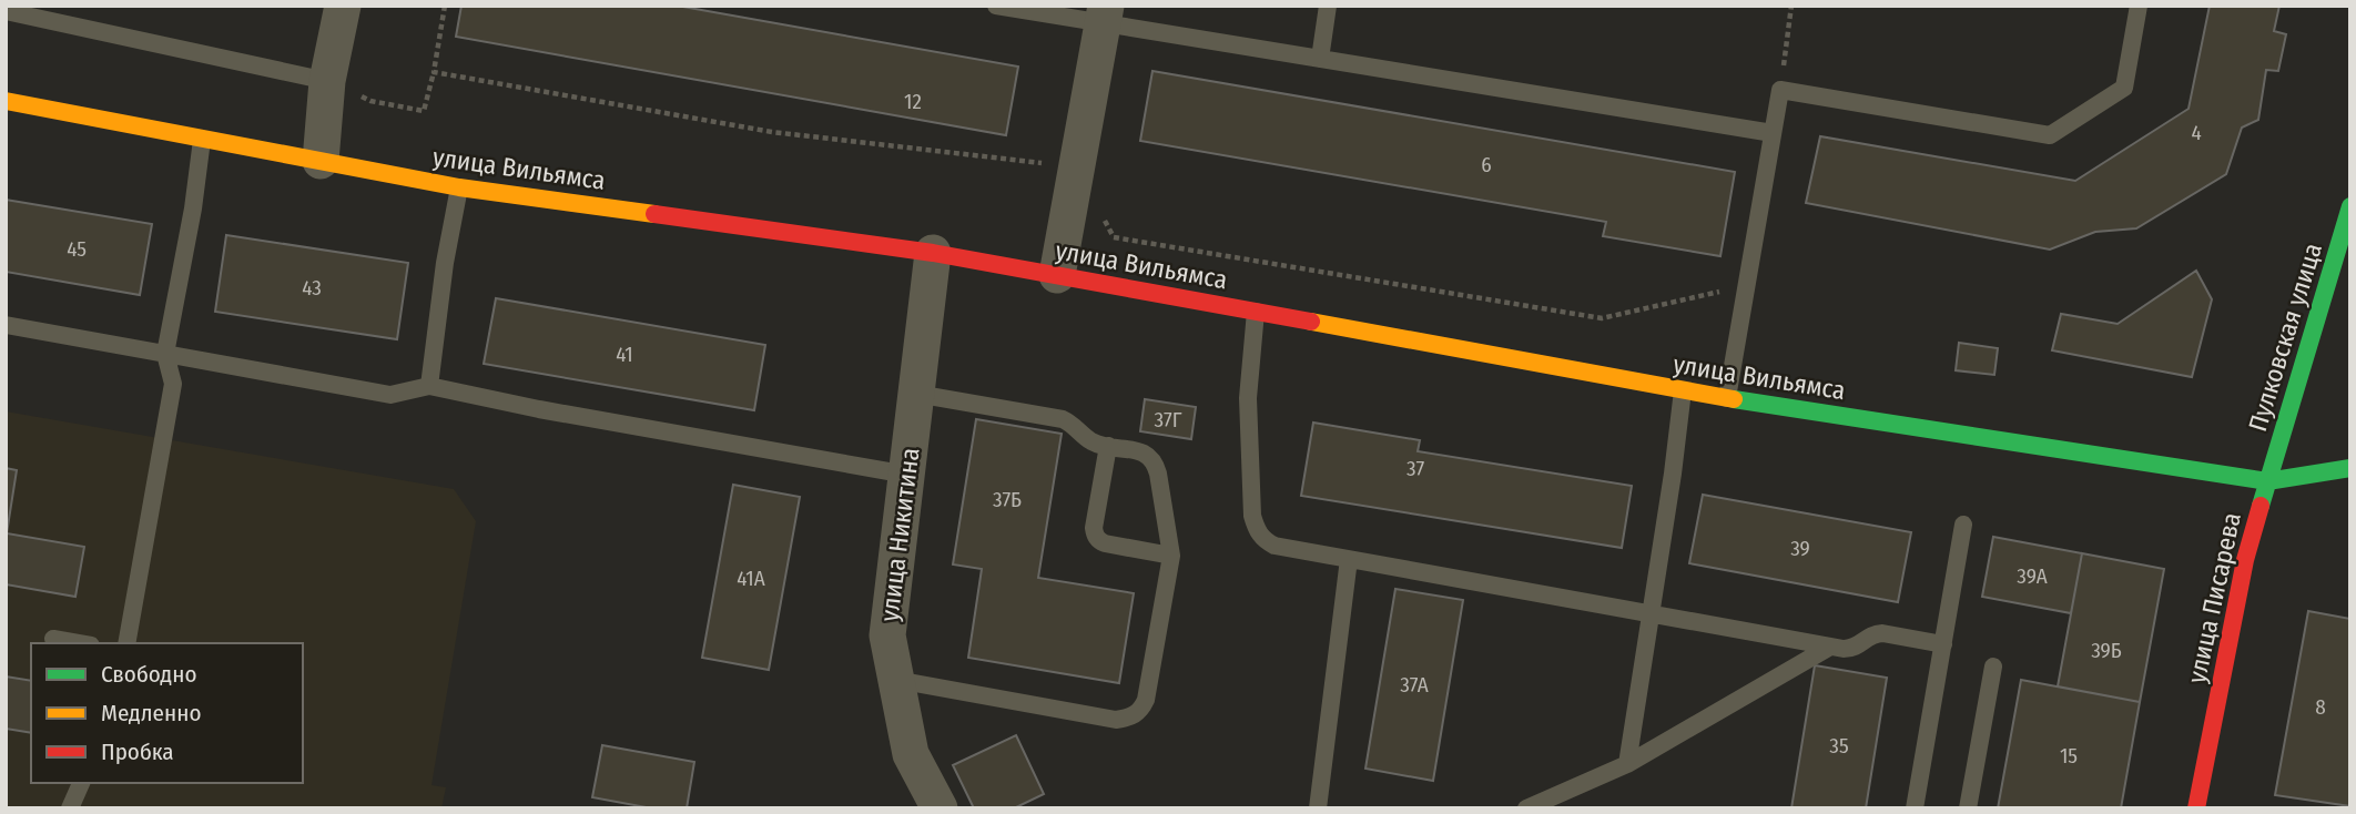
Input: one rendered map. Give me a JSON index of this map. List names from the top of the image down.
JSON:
{
  "streets": {
    "street": [
      "улица Вильямса",
      "Пулковская улица",
      "улица Никитина",
      "улица Писарева"
    ]
  },
  "crossings": [
    ["улица Вильямса", "Пулковская улица"],
    ["улица Вильямса", "улица Никитина"],
    ["улица Вильямса", "улица Писарева"],
    ["Пулковская улица", "улица Писарева"]
  ],
  "house_numbers": [
    "12",
    "4",
    "6",
    "45",
    "43",
    "41",
    "37Г",
    "37",
    "37Б",
    "39",
    "39А",
    "41А",
    "39Б",
    "37А",
    "8",
    "35",
    "15"
  ],
  "legend": ["Свободно", "Медленно", "Пробка"]
}
